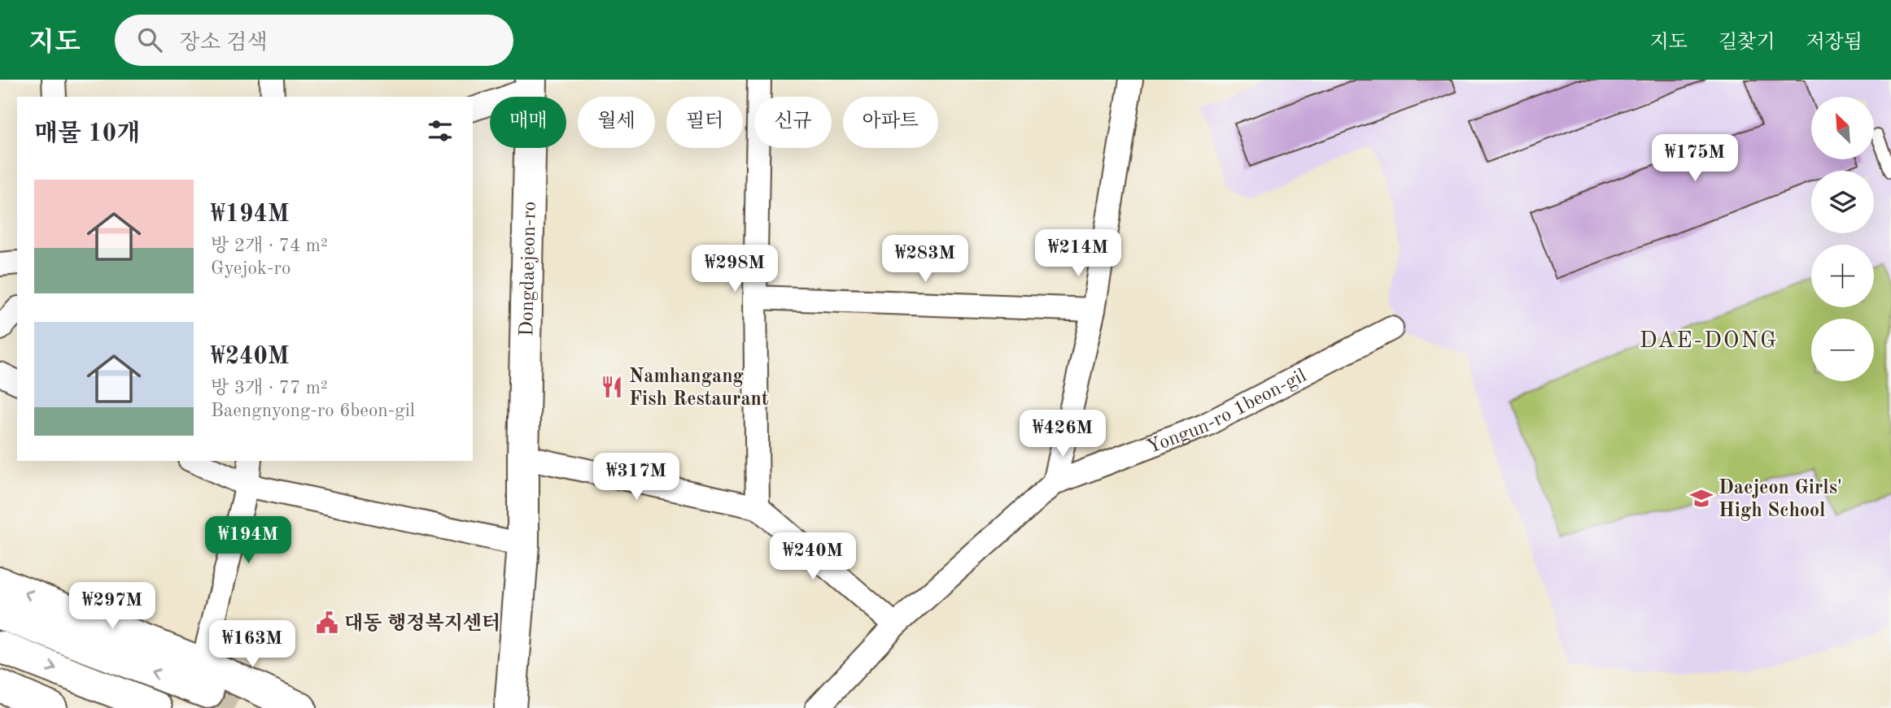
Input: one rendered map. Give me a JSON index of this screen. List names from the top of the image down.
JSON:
{
  "streets": {
    "main road": ["Dongdaejeon-ro"],
    "street": ["Yongun-ro 1beon-gil"]
  },
  "districts": ["DAE-DONG"],
  "places": {
    "restaurant": ["Namhangang Fish Restaurant"],
    "school or university": ["Daejeon Girls' High School"],
    "public building": ["대동 행정복지센터"]
  },
  "north": "top left",
  "page": {
    "header": "지도",
    "search": "장소 검색",
    "nav": ["지도", "길찾기", "저장됨"],
    "map_buttons": ["+", "−"],
    "chip": [
      "매매",
      "월세",
      "필터",
      "신규",
      "아파트"
    ],
    "heading": "매물 10개",
    "price": [
      "₩175M",
      "₩214M",
      "₩283M",
      "₩298M",
      "₩426M",
      "₩317M",
      "₩194M",
      "₩240M",
      "₩297M",
      "₩163M"
    ],
    "list": [
      {
        "name": "₩194M",
        "note": "방 2개 · 74 m² · Gyejok-ro"
      },
      {
        "name": "₩240M",
        "note": "방 3개 · 77 m² · Baengnyong-ro 6beon-gil"
      }
    ]
  }
}
